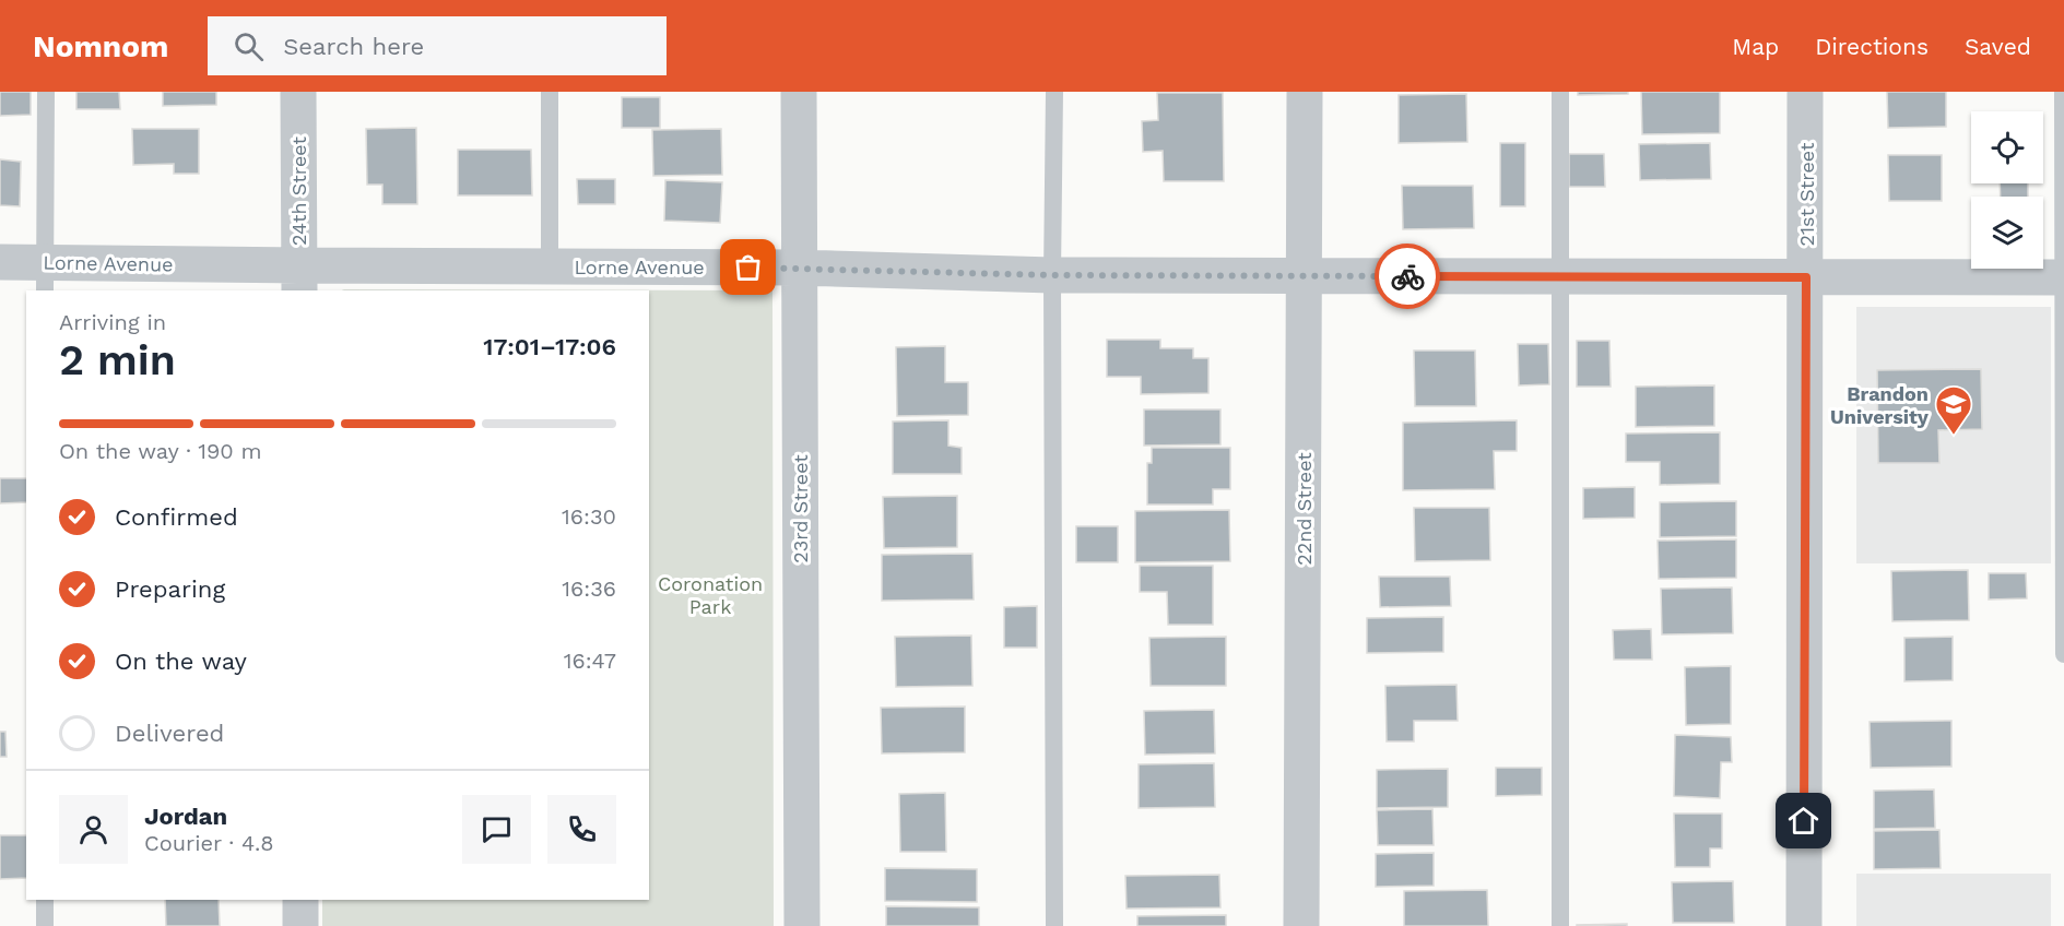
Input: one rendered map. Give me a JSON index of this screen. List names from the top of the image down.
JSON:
{
  "streets": {
    "street": [
      "24th Street",
      "21st Street",
      "Lorne Avenue",
      "23rd Street",
      "22nd Street"
    ]
  },
  "crossings": [
    ["24th Street", "Lorne Avenue"],
    ["21st Street", "Lorne Avenue"],
    ["Lorne Avenue", "23rd Street"],
    ["Lorne Avenue", "22nd Street"]
  ],
  "parks": ["Coronation Park"],
  "places": {
    "school or university": ["Brandon University"]
  },
  "page": {
    "header": "Nomnom",
    "search": "Search here",
    "nav": ["Map", "Directions", "Saved"],
    "heading": ["2 min", "Arriving in", "17:01–17:06"],
    "panel": ["Jordan", "Courier · 4.8"],
    "bar": "On the way · 190 m",
    "list": [
      ["Confirmed", "16:30"],
      ["Preparing", "16:36"],
      ["On the way", "16:47"],
      "Delivered"
    ]
  }
}
